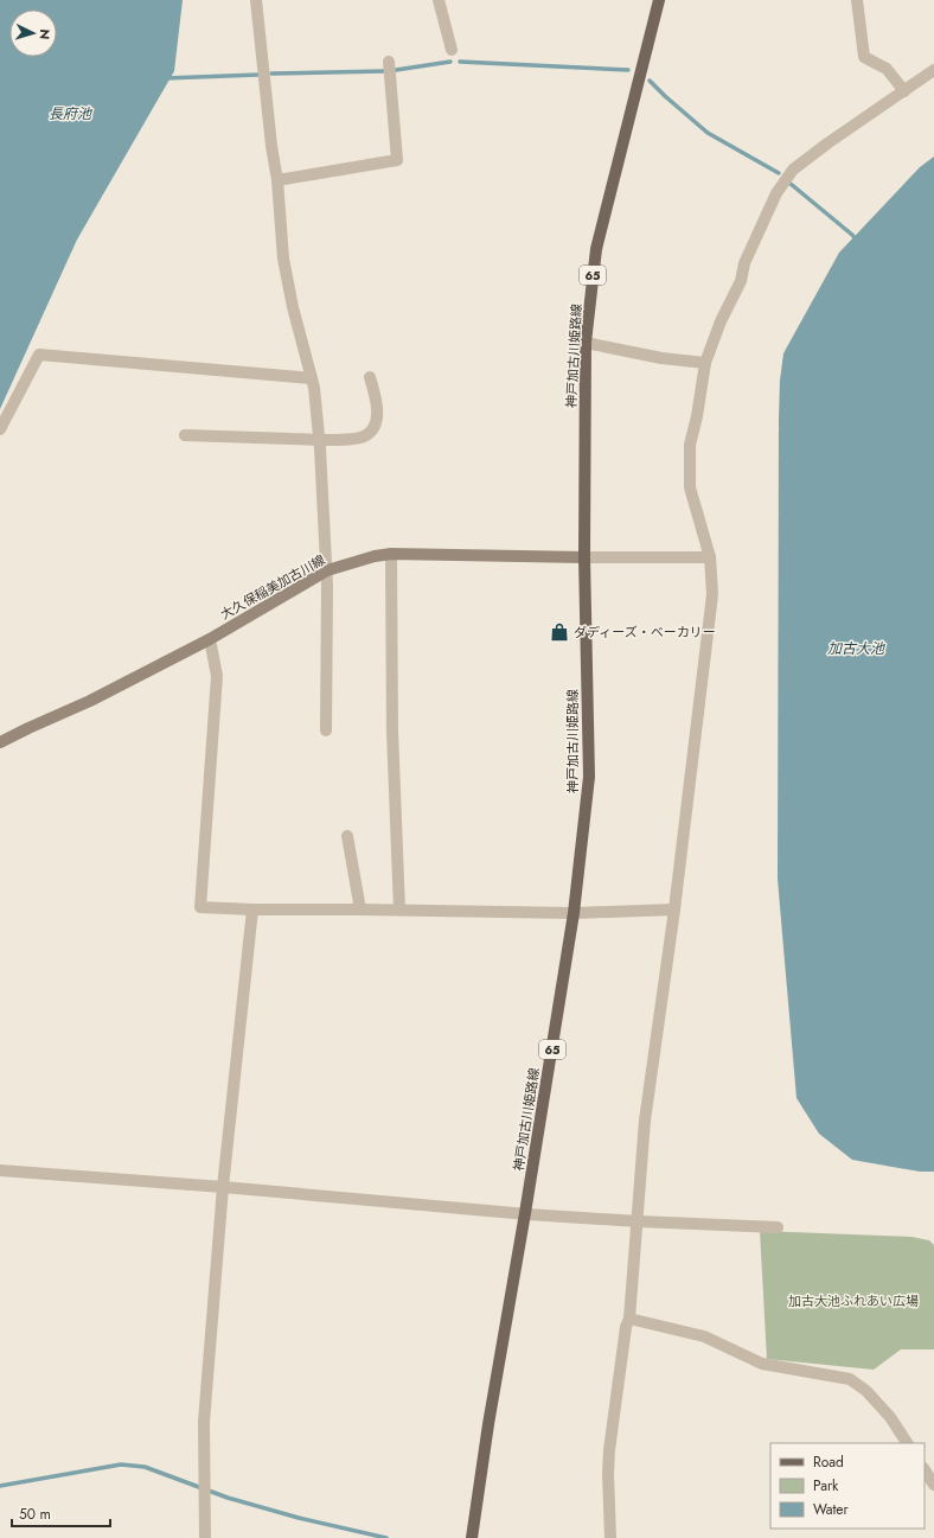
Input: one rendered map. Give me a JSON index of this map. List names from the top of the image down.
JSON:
{
  "streets": {
    "main road": ["65", "神戸加古川姫路線", "大久保稲美加古川線"]
  },
  "crossings": [
    ["神戸加古川姫路線", "大久保稲美加古川線"]
  ],
  "water": ["長府池", "加古大池"],
  "parks": ["加古大池ふれあい広場"],
  "places": {
    "shop": ["ダディーズ・ベーカリー"]
  },
  "legend": ["Road", "Park", "Water"],
  "scale_bar": "50 m",
  "north": "right"
}
